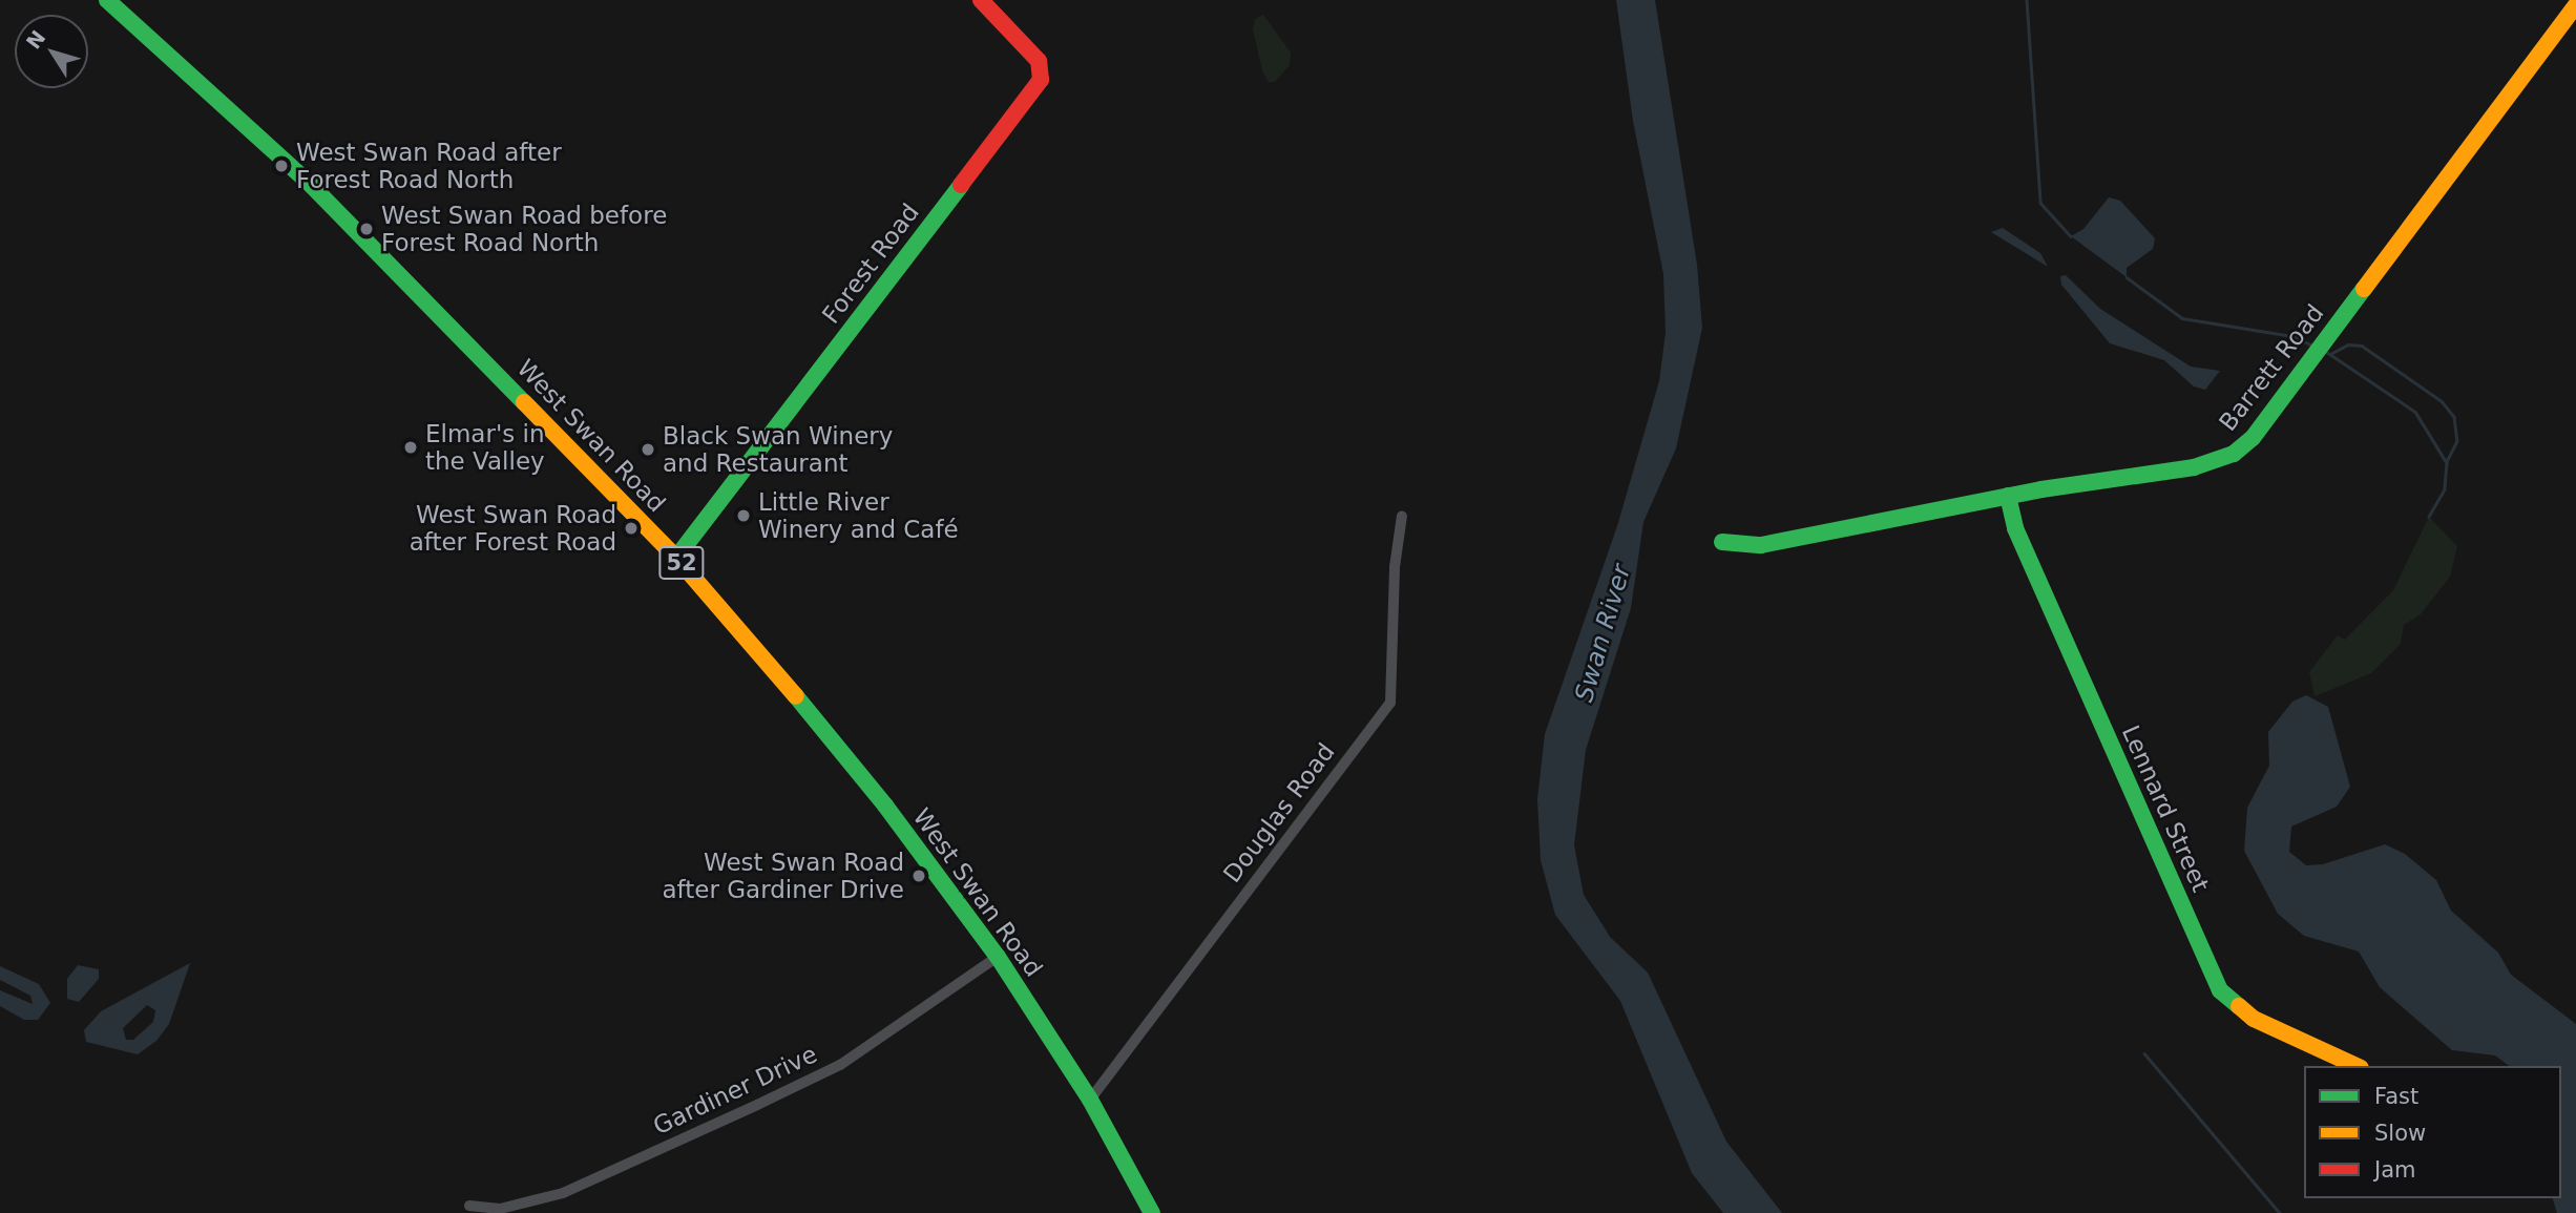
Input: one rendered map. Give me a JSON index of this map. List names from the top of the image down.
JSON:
{
  "streets": {
    "street": [
      "Forest Road",
      "Barrett Road",
      "West Swan Road",
      "52",
      "Lennard Street",
      "Douglas Road",
      "Gardiner Drive"
    ]
  },
  "crossings": [
    ["Forest Road", "West Swan Road"],
    ["Barrett Road", "Lennard Street"],
    ["West Swan Road", "Douglas Road"],
    ["West Swan Road", "Gardiner Drive"]
  ],
  "water": ["Swan River"],
  "places": [
    "West Swan Road after Forest Road North",
    "West Swan Road before Forest Road North",
    "Elmar's in the Valley",
    "Black Swan Winery and Restaurant",
    "Little River Winery and Café",
    "West Swan Road after Forest Road",
    "West Swan Road after Gardiner Drive"
  ],
  "legend": ["Fast", "Slow", "Jam"],
  "north": "top left"
}
